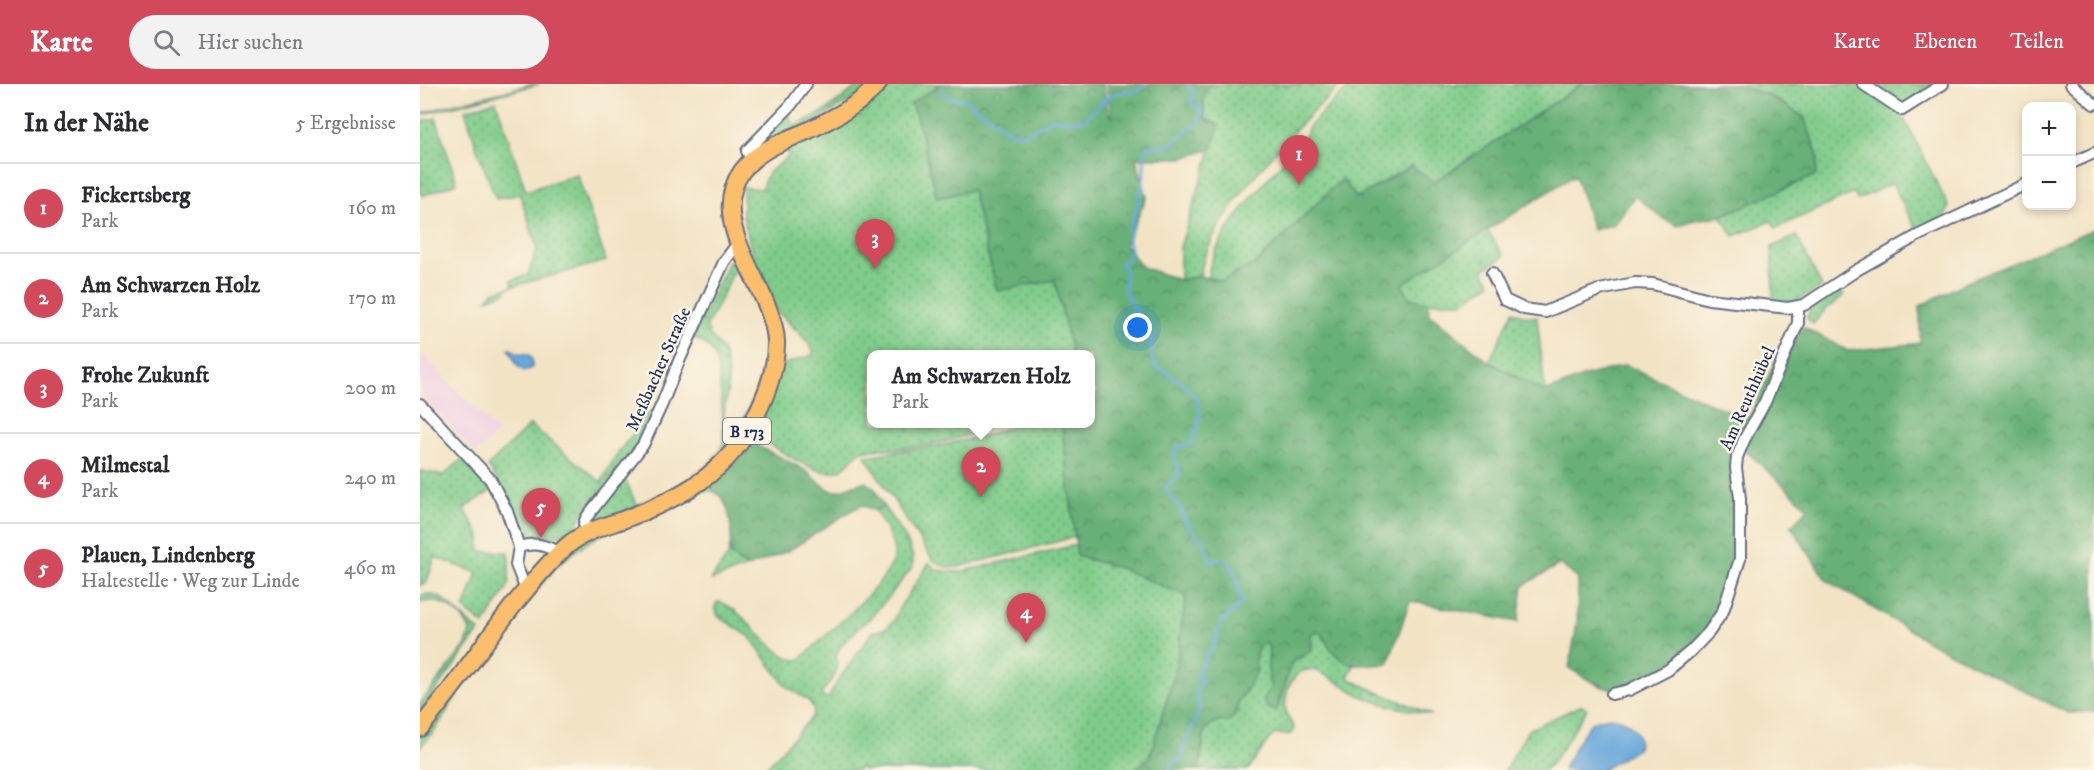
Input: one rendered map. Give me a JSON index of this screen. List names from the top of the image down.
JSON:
{
  "streets": {
    "main road": ["B 173"],
    "street": ["Meßbacher Straße", "Am Reuthhübel"]
  },
  "crossings": [
    ["Meßbacher Straße", "B 173"]
  ],
  "page": {
    "header": "Karte",
    "search": "Hier suchen",
    "nav": ["Karte", "Ebenen", "Teilen"],
    "heading": ["In der Nähe", "5 Ergebnisse"],
    "map_buttons": ["+", "−"],
    "pins": [
      "1",
      "3",
      "2",
      "5",
      "4"
    ],
    "list": [
      {
        "mark": "1",
        "name": "Fickertsberg",
        "note": "Park",
        "value": "160 m"
      },
      {
        "mark": "2",
        "name": "Am Schwarzen Holz",
        "note": "Park",
        "value": "170 m"
      },
      {
        "mark": "3",
        "name": "Frohe Zukunft",
        "note": "Park",
        "value": "200 m"
      },
      {
        "mark": "4",
        "name": "Milmestal",
        "note": "Park",
        "value": "240 m"
      },
      {
        "mark": "5",
        "name": "Plauen, Lindenberg",
        "note": "Haltestelle · Weg zur Linde",
        "value": "460 m"
      }
    ],
    "popup": ["Am Schwarzen Holz", "Park"]
  }
}
